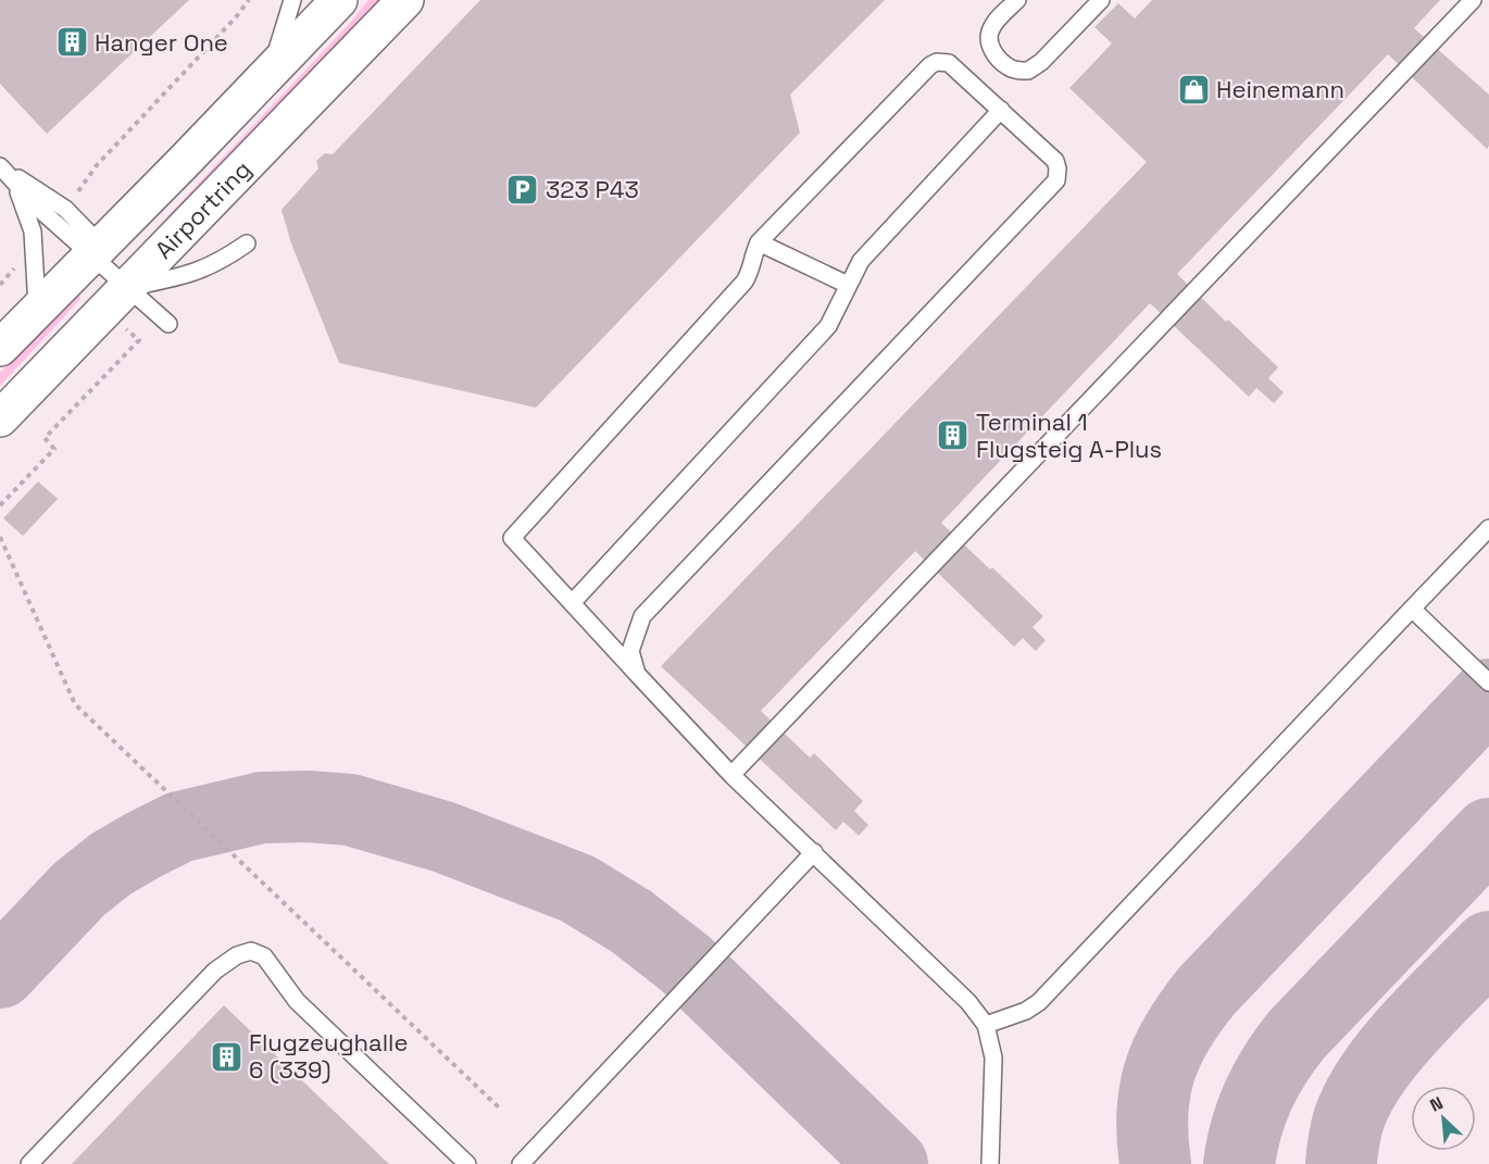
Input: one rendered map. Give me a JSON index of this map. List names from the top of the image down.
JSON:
{
  "streets": {
    "street": ["Airportring"]
  },
  "places": {
    "building": ["Hanger One", "Terminal 1 Flugsteig A-Plus", "Flugzeughalle 6 (339)"],
    "shop": ["Heinemann"],
    "parking": ["323 P43"]
  },
  "north": "top left"
}
